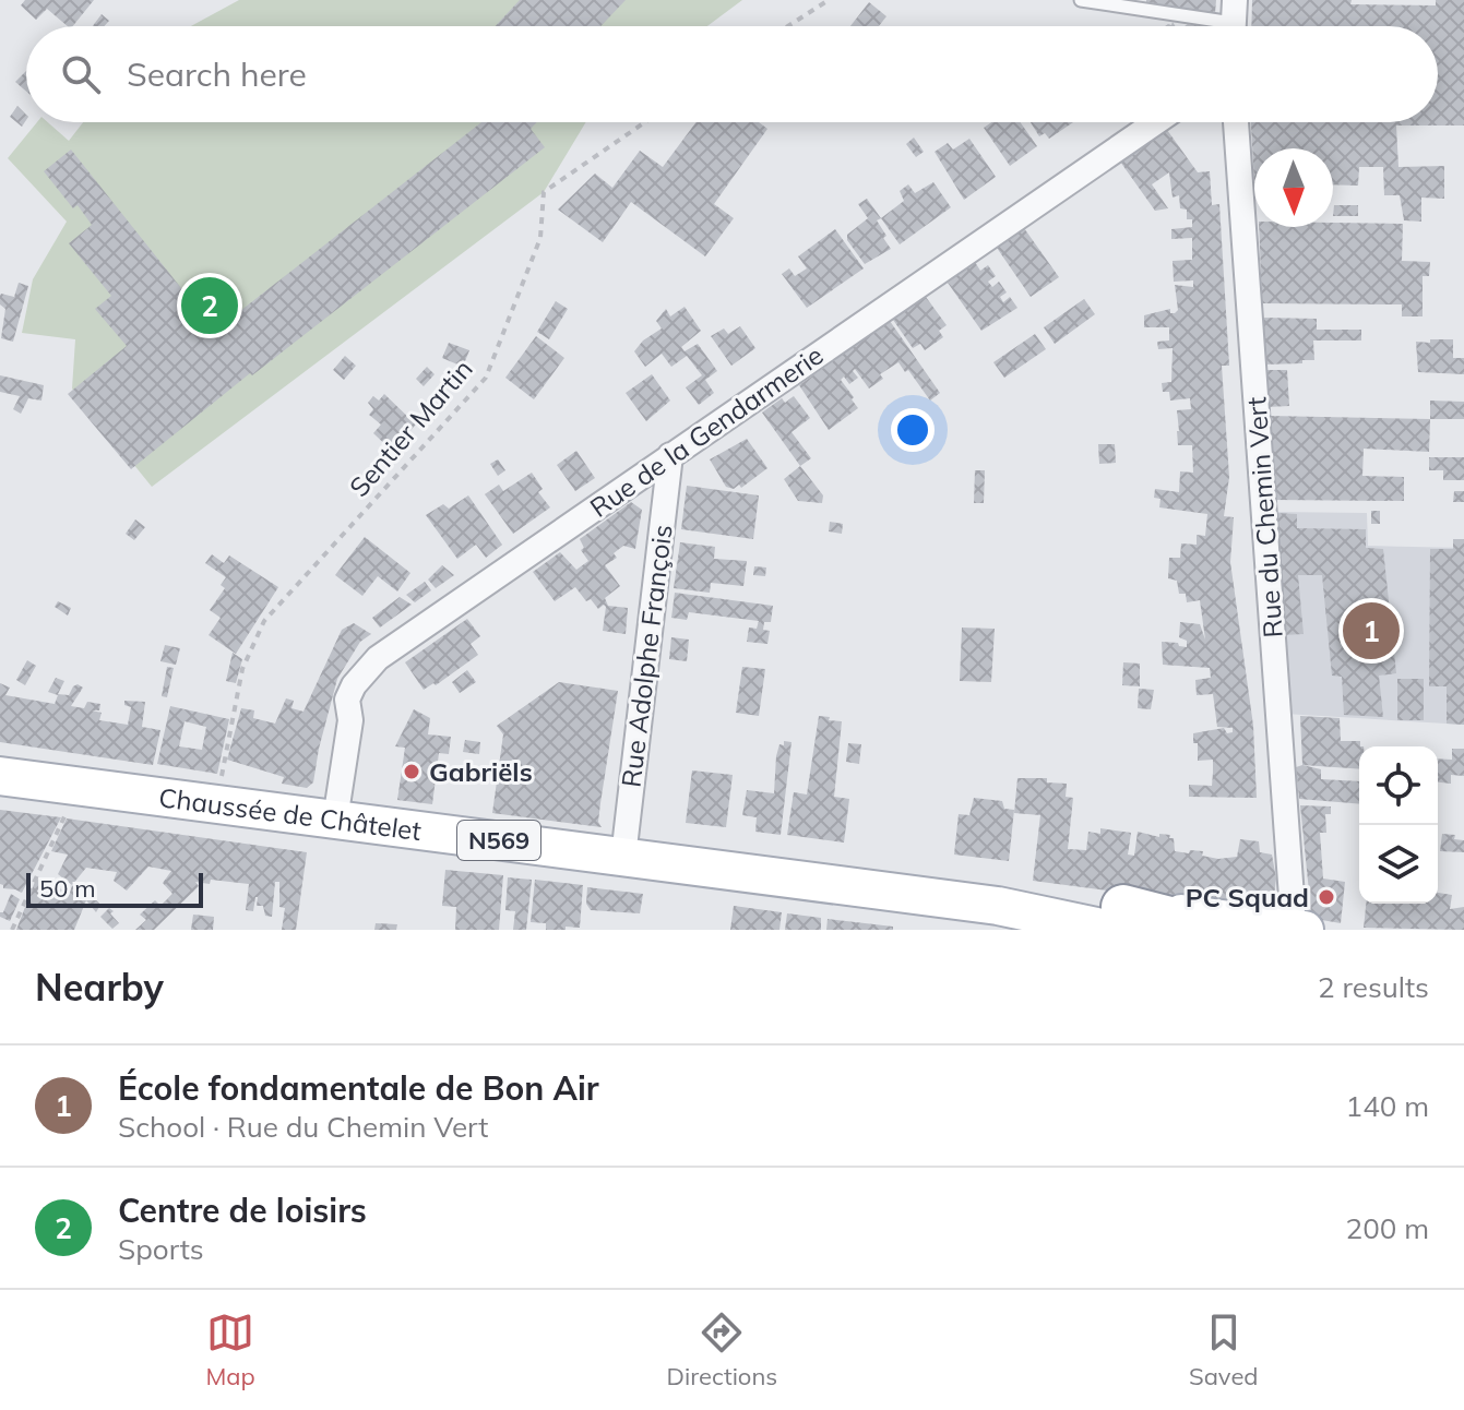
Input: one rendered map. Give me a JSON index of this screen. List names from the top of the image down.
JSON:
{
  "streets": {
    "highway": ["Chaussée de Châtelet"],
    "main road": ["N569"],
    "street": ["Rue de la Gendarmerie", "Rue du Chemin Vert", "Rue Adolphe François"],
    "path": ["Sentier Martin"]
  },
  "crossings": [
    ["Sentier Martin", "Chaussée de Châtelet"],
    ["Rue de la Gendarmerie", "Rue Adolphe François"],
    ["Rue de la Gendarmerie", "Chaussée de Châtelet"],
    ["Rue du Chemin Vert", "Chaussée de Châtelet"],
    ["Rue Adolphe François", "Chaussée de Châtelet"]
  ],
  "places": ["Gabriëls", "PC Squad"],
  "scale_bar": "50 m",
  "north": "bottom",
  "page": {
    "search": "Search here",
    "pins": ["2", "1"],
    "scale": "50 m",
    "heading": ["Nearby", "2 results"],
    "list": [
      {
        "mark": "1",
        "name": "École fondamentale de Bon Air",
        "note": "School · Rue du Chemin Vert",
        "value": "140 m"
      },
      {
        "mark": "2",
        "name": "Centre de loisirs",
        "note": "Sports",
        "value": "200 m"
      }
    ],
    "nav": ["Map", "Directions", "Saved"]
  }
}
